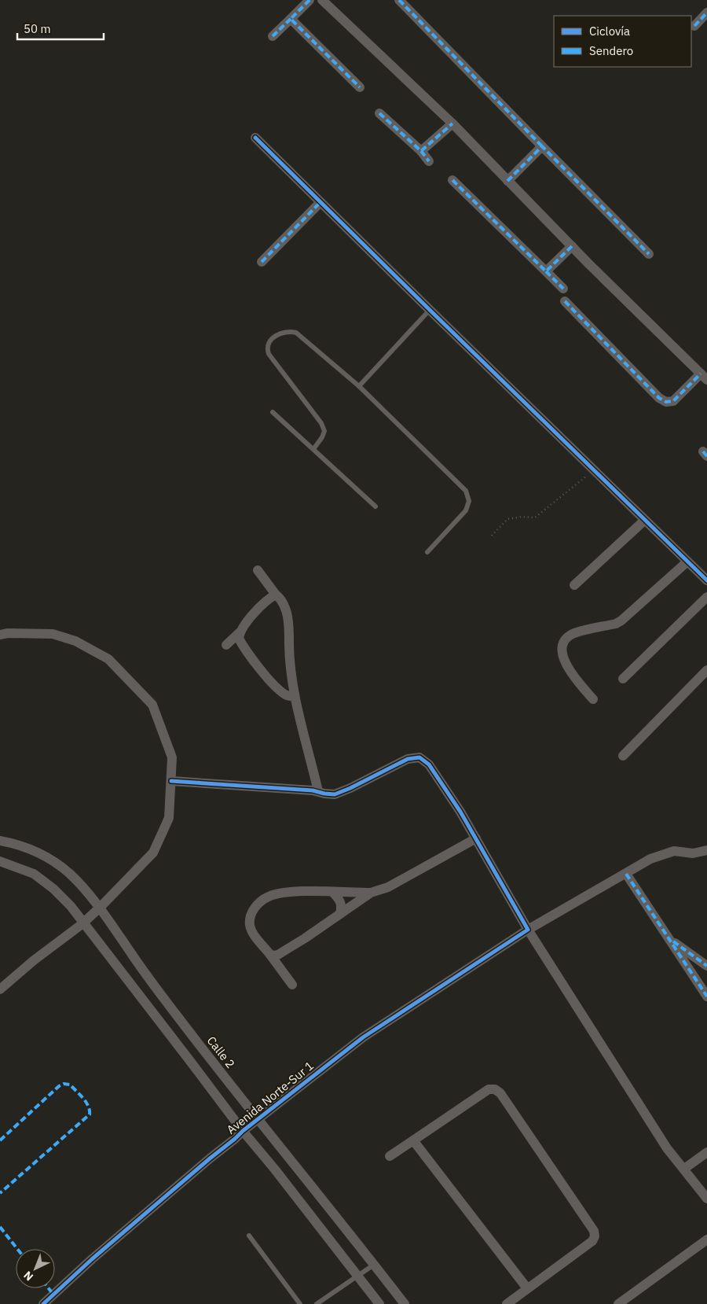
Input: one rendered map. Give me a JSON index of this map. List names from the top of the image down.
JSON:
{
  "streets": {
    "street": ["Calle 2", "Avenida Norte-Sur 1"]
  },
  "crossings": [
    ["Calle 2", "Avenida Norte-Sur 1"]
  ],
  "legend": ["Ciclovía", "Sendero"],
  "scale_bar": "50 m",
  "north": "bottom left"
}
